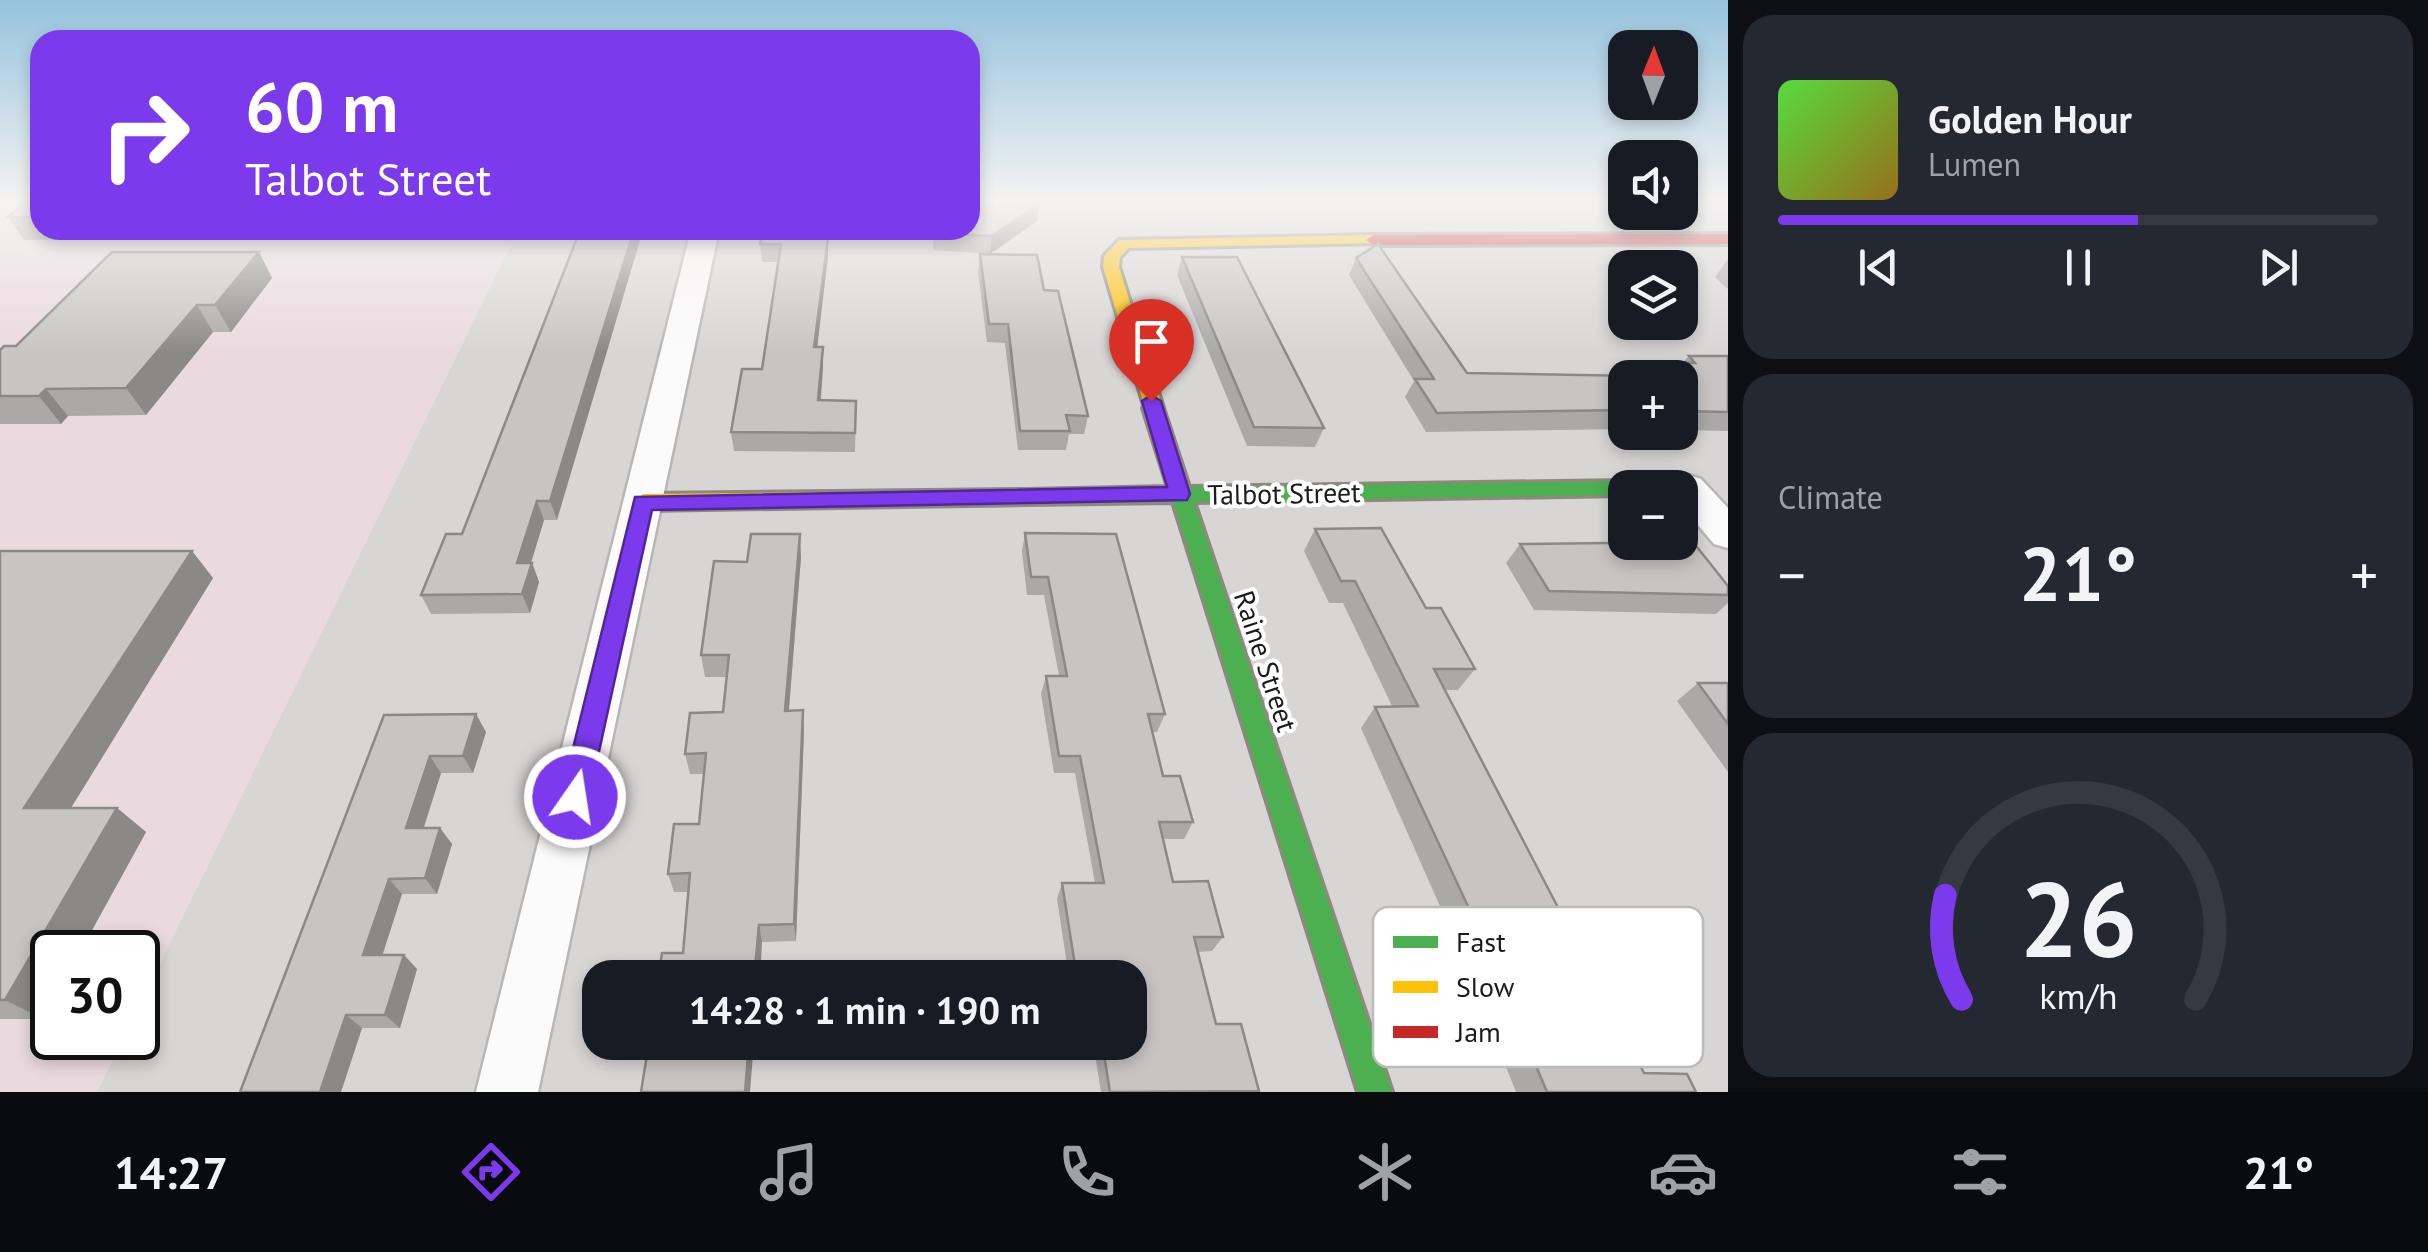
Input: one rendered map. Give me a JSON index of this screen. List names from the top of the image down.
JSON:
{
  "streets": {
    "street": ["Talbot Street", "Raine Street"]
  },
  "crossings": [
    ["Talbot Street", "Raine Street"]
  ],
  "legend": ["Fast", "Slow", "Jam"],
  "north": "top",
  "page": {
    "map_buttons": ["+", "−"],
    "turn": ["60 m", "Talbot Street"],
    "song": ["Golden Hour", "Lumen"],
    "tile": "Climate",
    "heat": ["−", "21°", "+"],
    "limit": "30",
    "trip": "14:28 · 1 min · 190 m",
    "tabs": ["14:27", "21°"],
    "gauge": ["26", "km/h"]
  }
}
